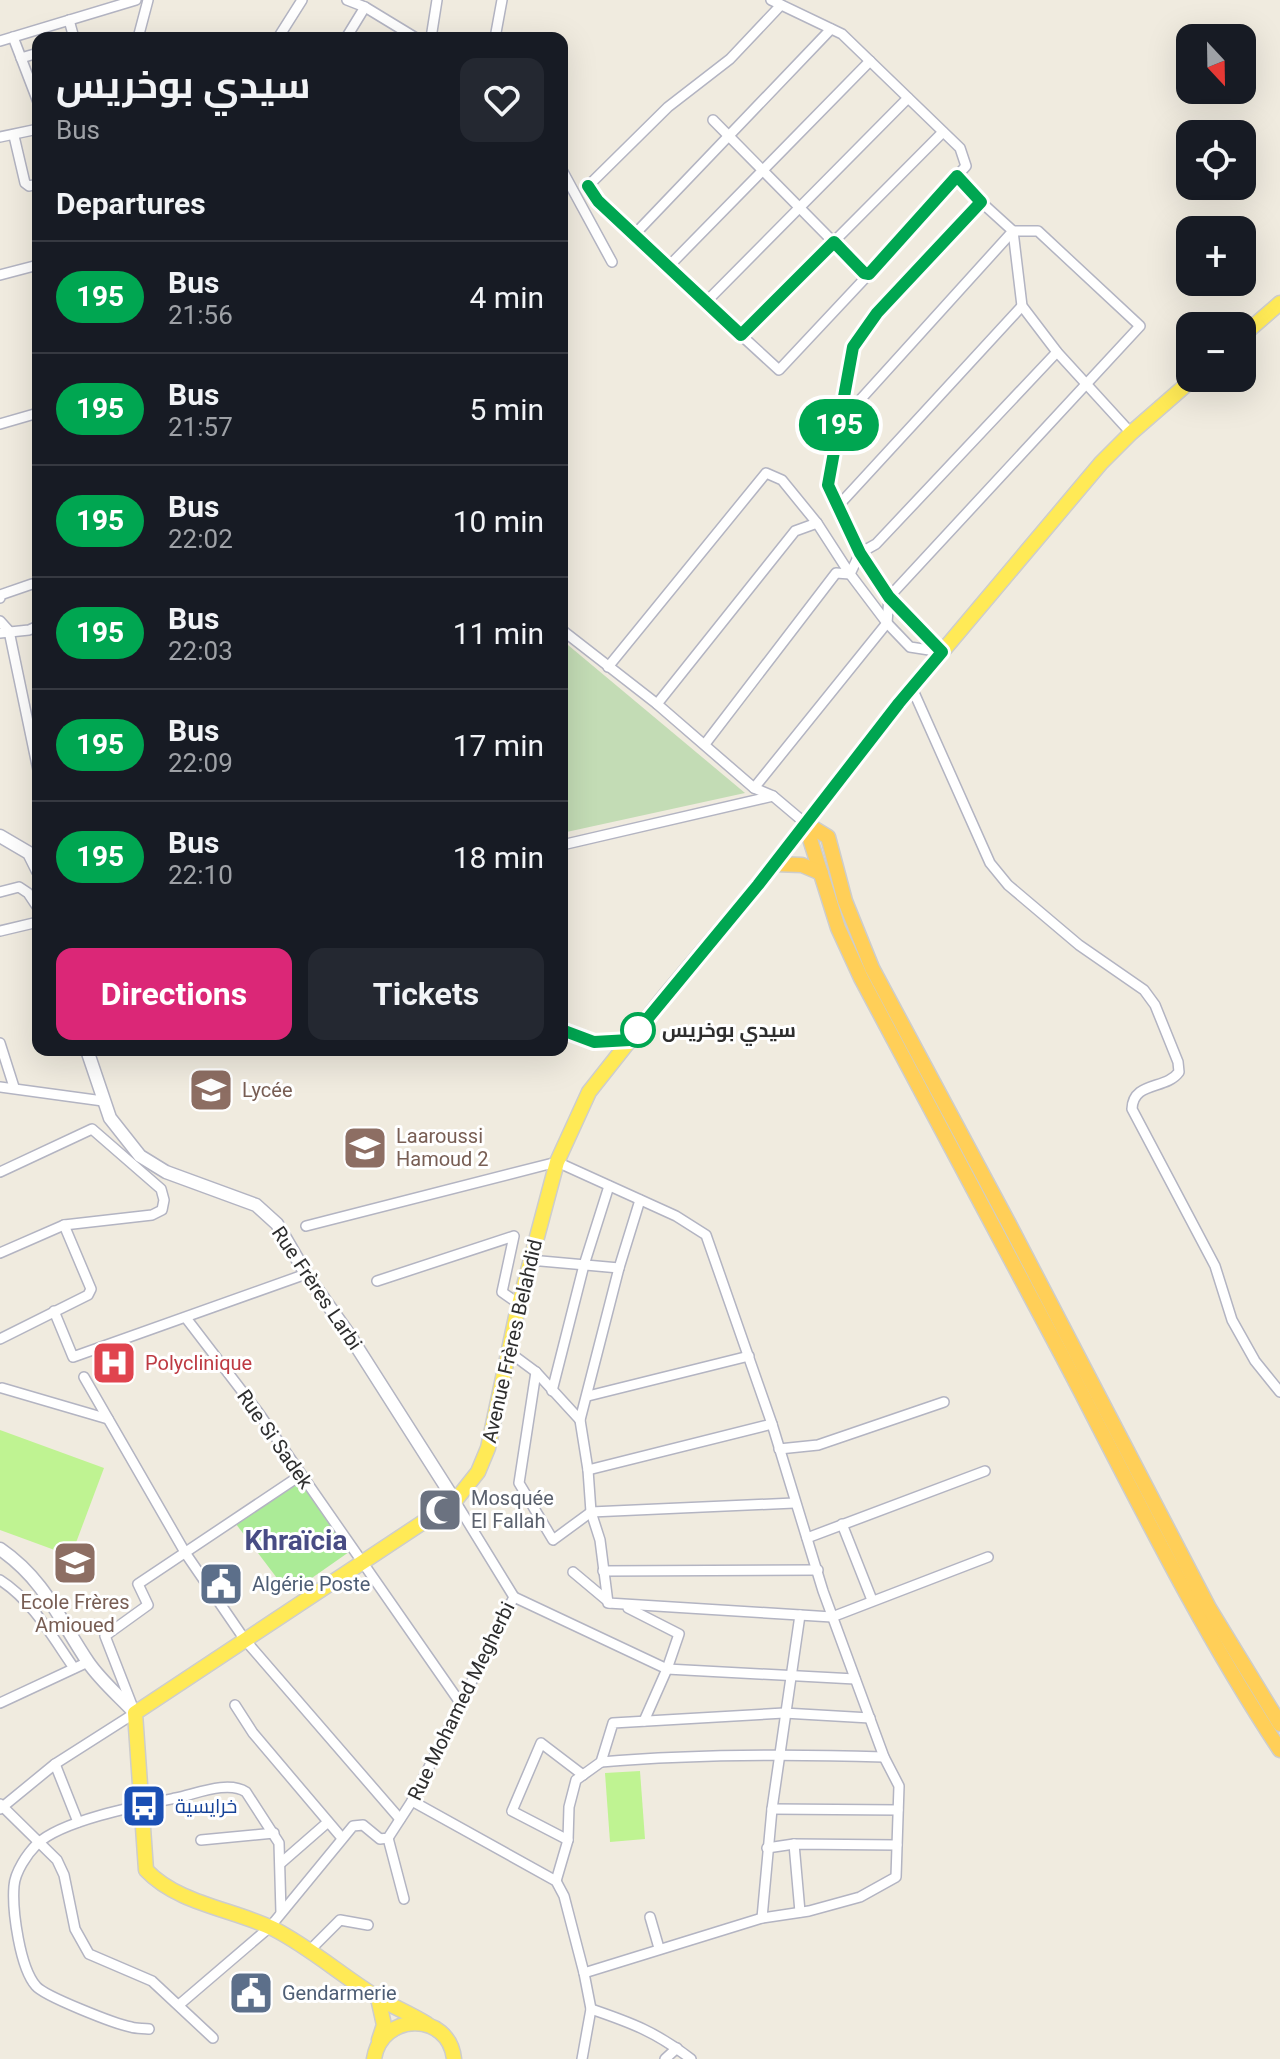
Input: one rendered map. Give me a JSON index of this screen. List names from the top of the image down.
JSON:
{
  "streets": {
    "main road": ["Rue Frères Larbi", "Avenue Frères Belahdid"],
    "street": ["Rue Si Sadek", "Rue Mohamed Megherbi"]
  },
  "crossings": [
    ["Rue Frères Larbi", "Avenue Frères Belahdid"],
    ["Rue Frères Larbi", "Rue Mohamed Megherbi"],
    ["Avenue Frères Belahdid", "Rue Si Sadek"],
    ["Avenue Frères Belahdid", "Rue Mohamed Megherbi"],
    ["Rue Si Sadek", "Rue Mohamed Megherbi"]
  ],
  "districts": ["Khraïcia"],
  "places": {
    "other": ["سيدي بوخريس"],
    "school or university": ["Lycée", "Laaroussi Hamoud 2", "Ecole Frères Amioued"],
    "hospital": ["Polyclinique"],
    "mosque": ["Mosquée El Fallah"],
    "public building": ["Algérie Poste", "Gendarmerie"],
    "bus stop": ["خرايسية"]
  },
  "lines": ["bus line 195"],
  "north": "bottom",
  "page": {
    "on_map": "195",
    "map_buttons": ["+", "−"],
    "heading": [
      ["سيدي بوخريس", "Bus"],
      "Departures"
    ],
    "list": [
      {
        "mark": "195",
        "name": "Bus",
        "note": "21:56",
        "value": "4 min"
      },
      {
        "mark": "195",
        "name": "Bus",
        "note": "21:57",
        "value": "5 min"
      },
      {
        "mark": "195",
        "name": "Bus",
        "note": "22:02",
        "value": "10 min"
      },
      {
        "mark": "195",
        "name": "Bus",
        "note": "22:03",
        "value": "11 min"
      },
      {
        "mark": "195",
        "name": "Bus",
        "note": "22:09",
        "value": "17 min"
      },
      {
        "mark": "195",
        "name": "Bus",
        "note": "22:10",
        "value": "18 min"
      }
    ],
    "buttons": ["Directions", "Tickets"]
  }
}
